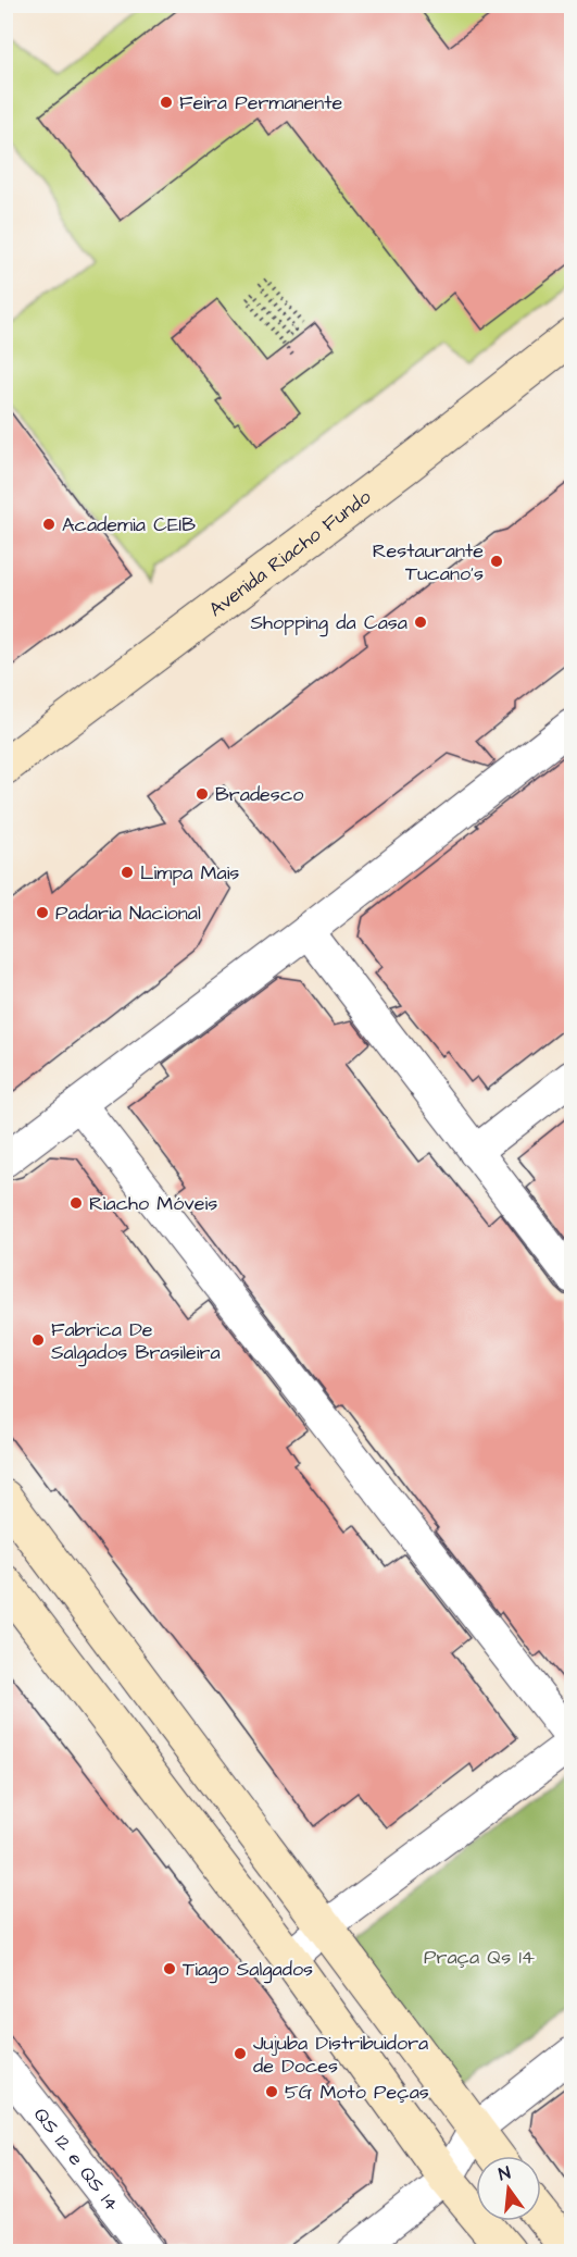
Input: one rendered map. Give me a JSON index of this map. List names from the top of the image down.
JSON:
{
  "streets": {
    "street": ["Avenida Riacho Fundo", "QS 12 e QS 14"]
  },
  "parks": ["Praça Qs 14"],
  "places": [
    "Feira Permanente",
    "Academia CEIB",
    "Restaurante Tucano's",
    "Shopping da Casa",
    "Bradesco",
    "Limpa Mais",
    "Padaria Nacional",
    "Riacho Móveis",
    "Fabrica De Salgados Brasileira",
    "Tiago Salgados",
    "Jujuba Distribuidora de Doces",
    "5G Moto Peças"
  ],
  "north": "top"
}
